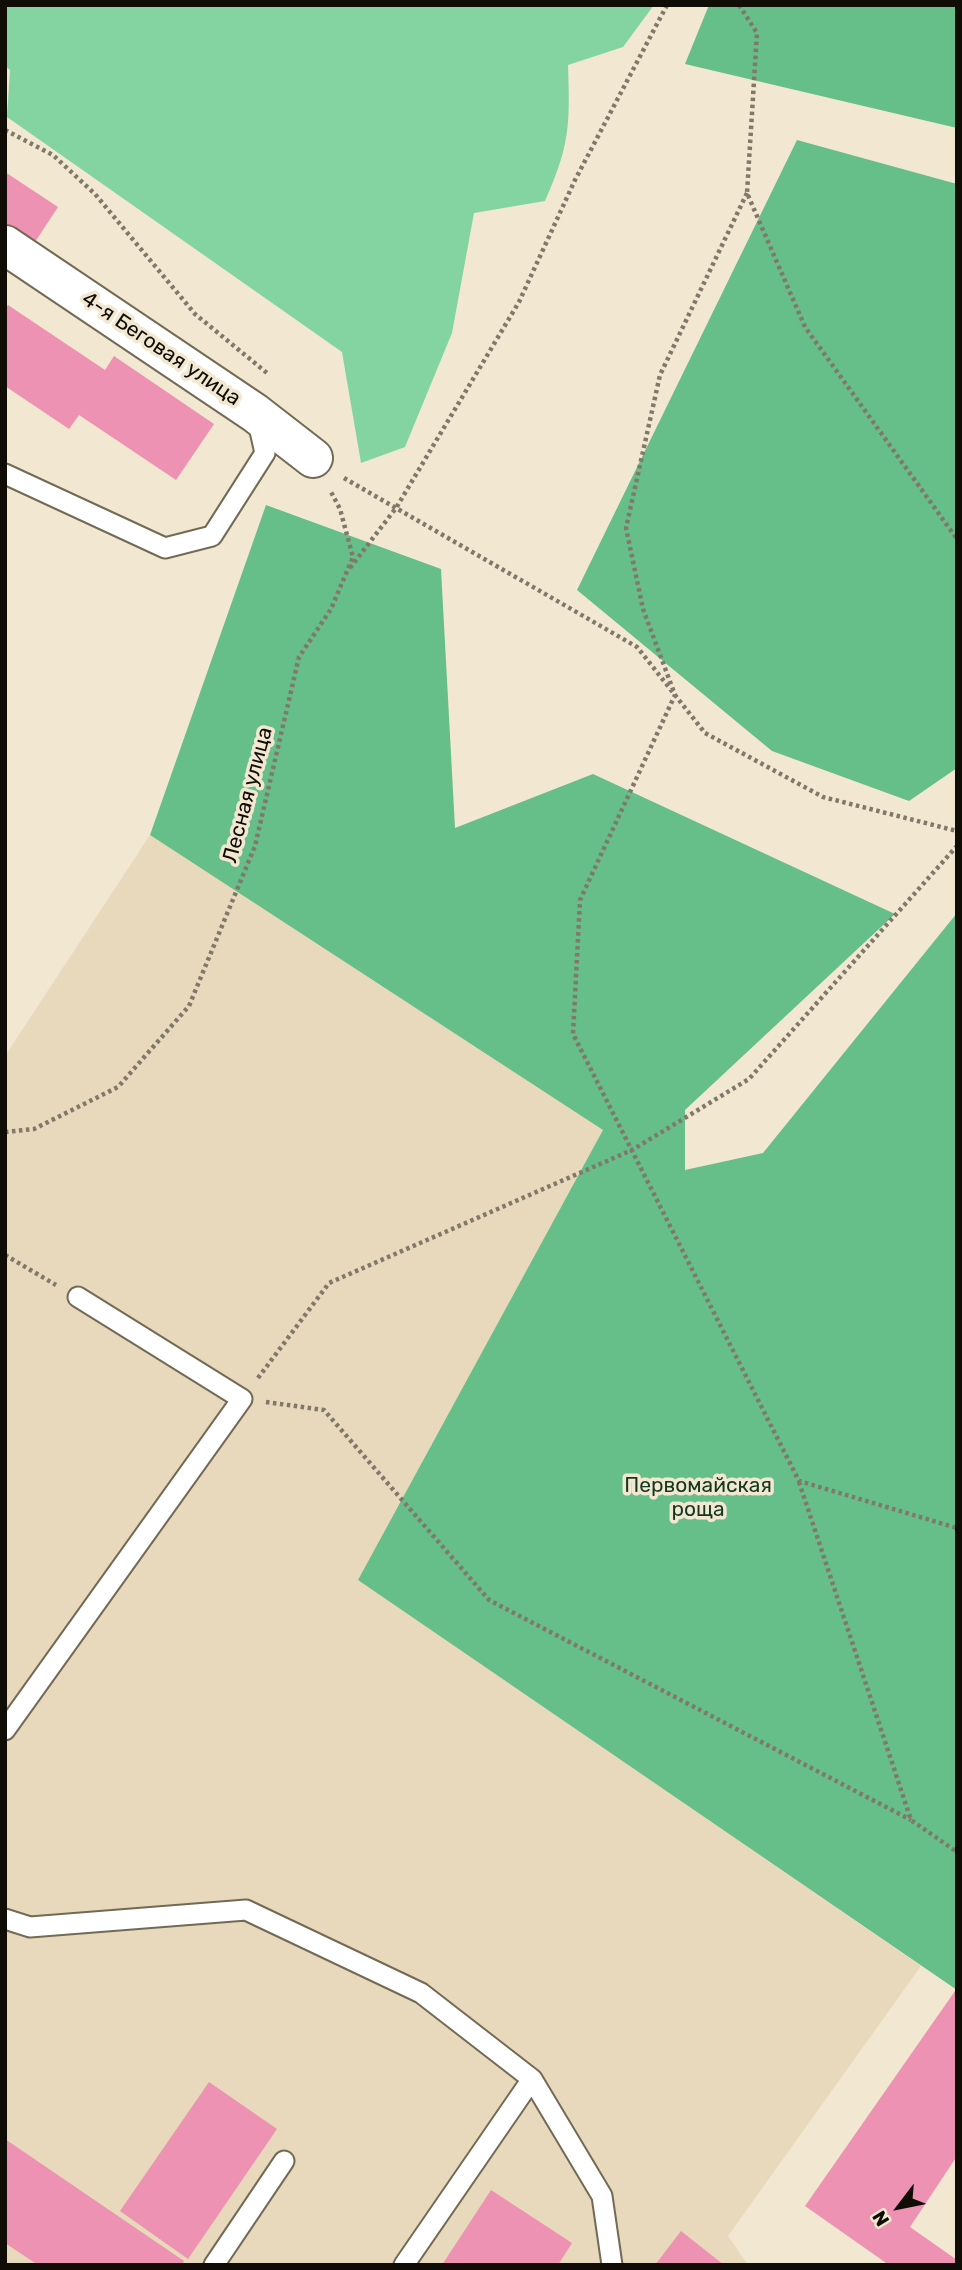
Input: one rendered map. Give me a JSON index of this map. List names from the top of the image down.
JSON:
{
  "streets": {
    "street": ["4-я Беговая улица"],
    "path": ["Лесная улица"]
  },
  "crossings": [
    ["4-я Беговая улица", "Лесная улица"]
  ],
  "parks": ["Первомайская роща"],
  "north": "bottom left"
}
